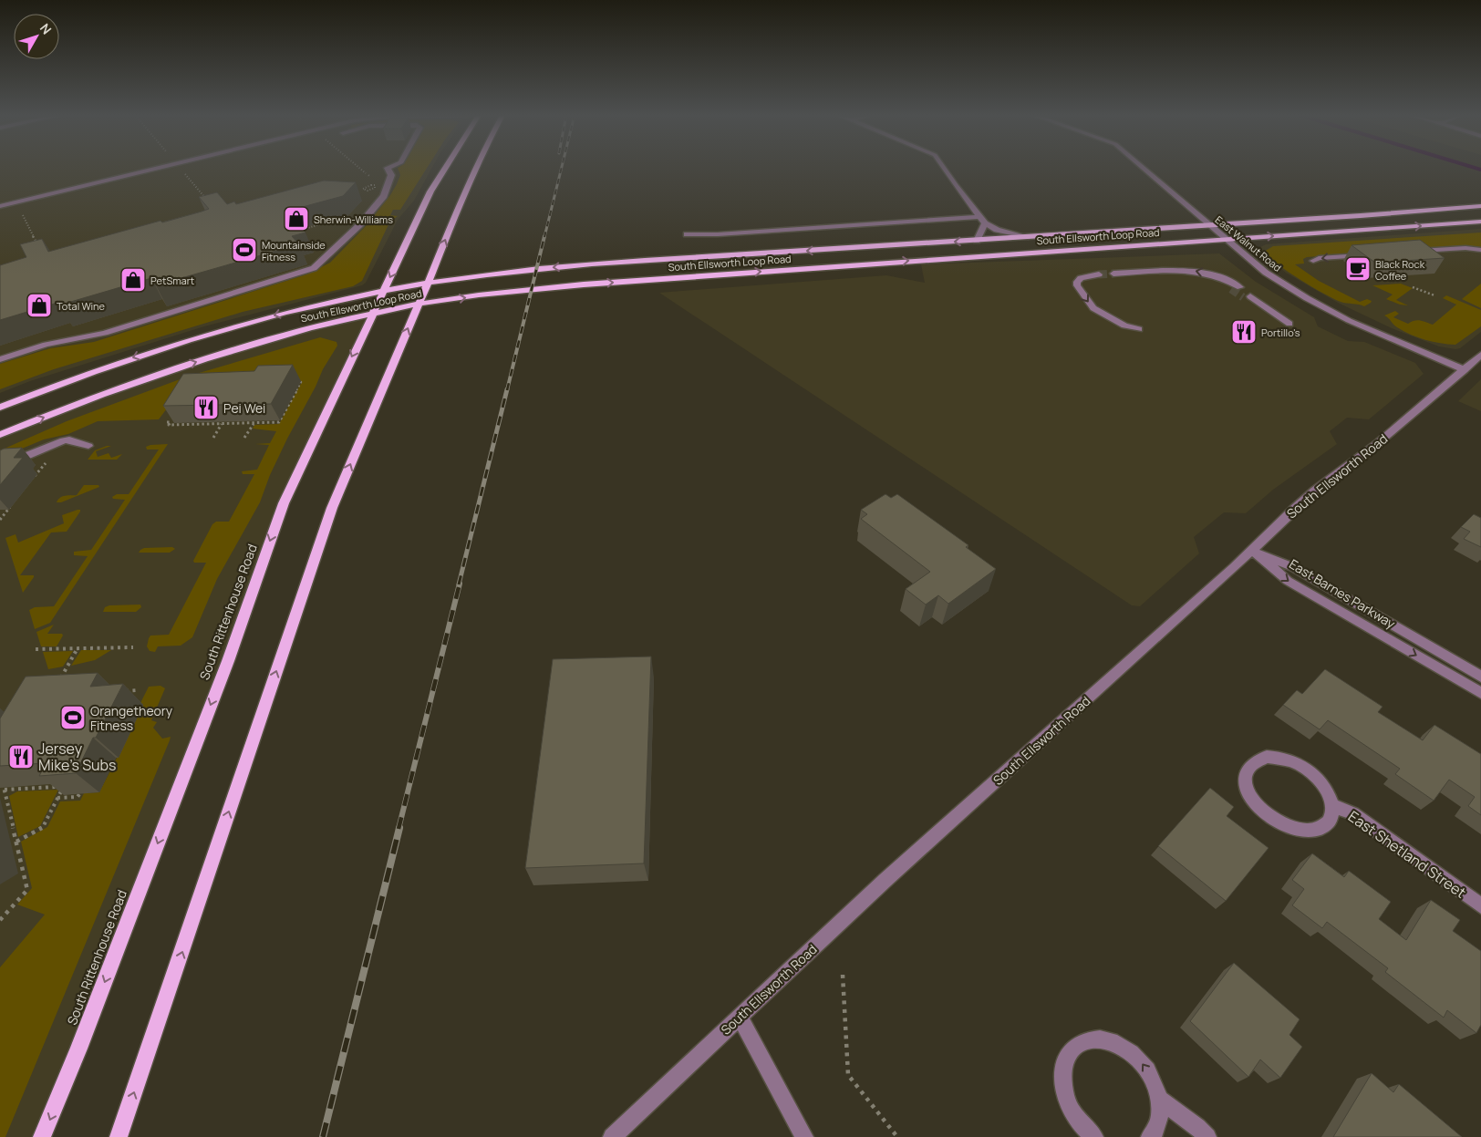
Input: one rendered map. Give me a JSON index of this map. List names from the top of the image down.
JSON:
{
  "streets": {
    "main road": ["South Ellsworth Loop Road", "South Rittenhouse Road"],
    "street": [
      "East Walnut Road",
      "South Ellsworth Road",
      "East Barnes Parkway",
      "East Shetland Street"
    ]
  },
  "crossings": [
    ["South Ellsworth Loop Road", "East Walnut Road"],
    ["South Ellsworth Loop Road", "South Rittenhouse Road"],
    ["East Walnut Road", "South Ellsworth Road"],
    ["South Ellsworth Road", "East Barnes Parkway"]
  ],
  "places": {
    "shop": ["Sherwin-Williams", "PetSmart", "Total Wine"],
    "sports": ["Mountainside Fitness", "Orangetheory Fitness"],
    "cafe": ["Black Rock Coffee"],
    "restaurant": ["Portillo's", "Pei Wei", "Jersey Mike's Subs"]
  },
  "north": "top right"
}
